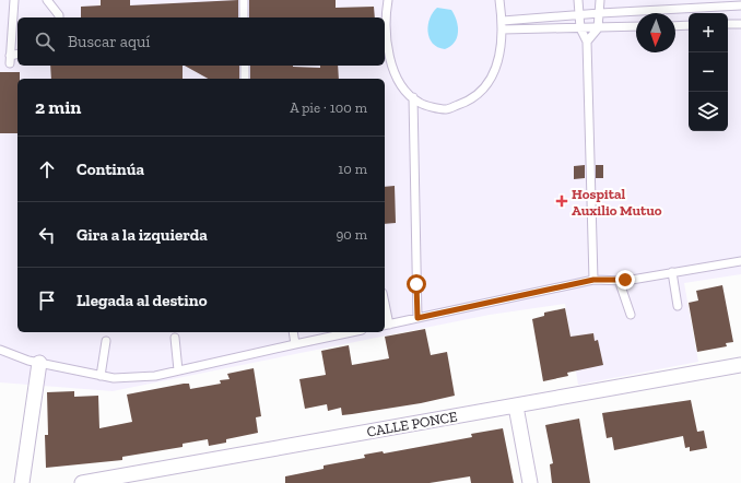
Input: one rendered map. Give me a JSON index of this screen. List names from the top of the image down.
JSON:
{
  "streets": {
    "street": ["CALLE PONCE"]
  },
  "places": {
    "health": ["Hospital Auxilio Mutuo"]
  },
  "north": "bottom",
  "page": {
    "map_buttons": ["+", "−"],
    "search": "Buscar aquí",
    "heading": ["2 min", "A pie · 100 m"],
    "list": [
      ["Continúa", "10 m"],
      ["Gira a la izquierda", "90 m"],
      "Llegada al destino"
    ]
  }
}
